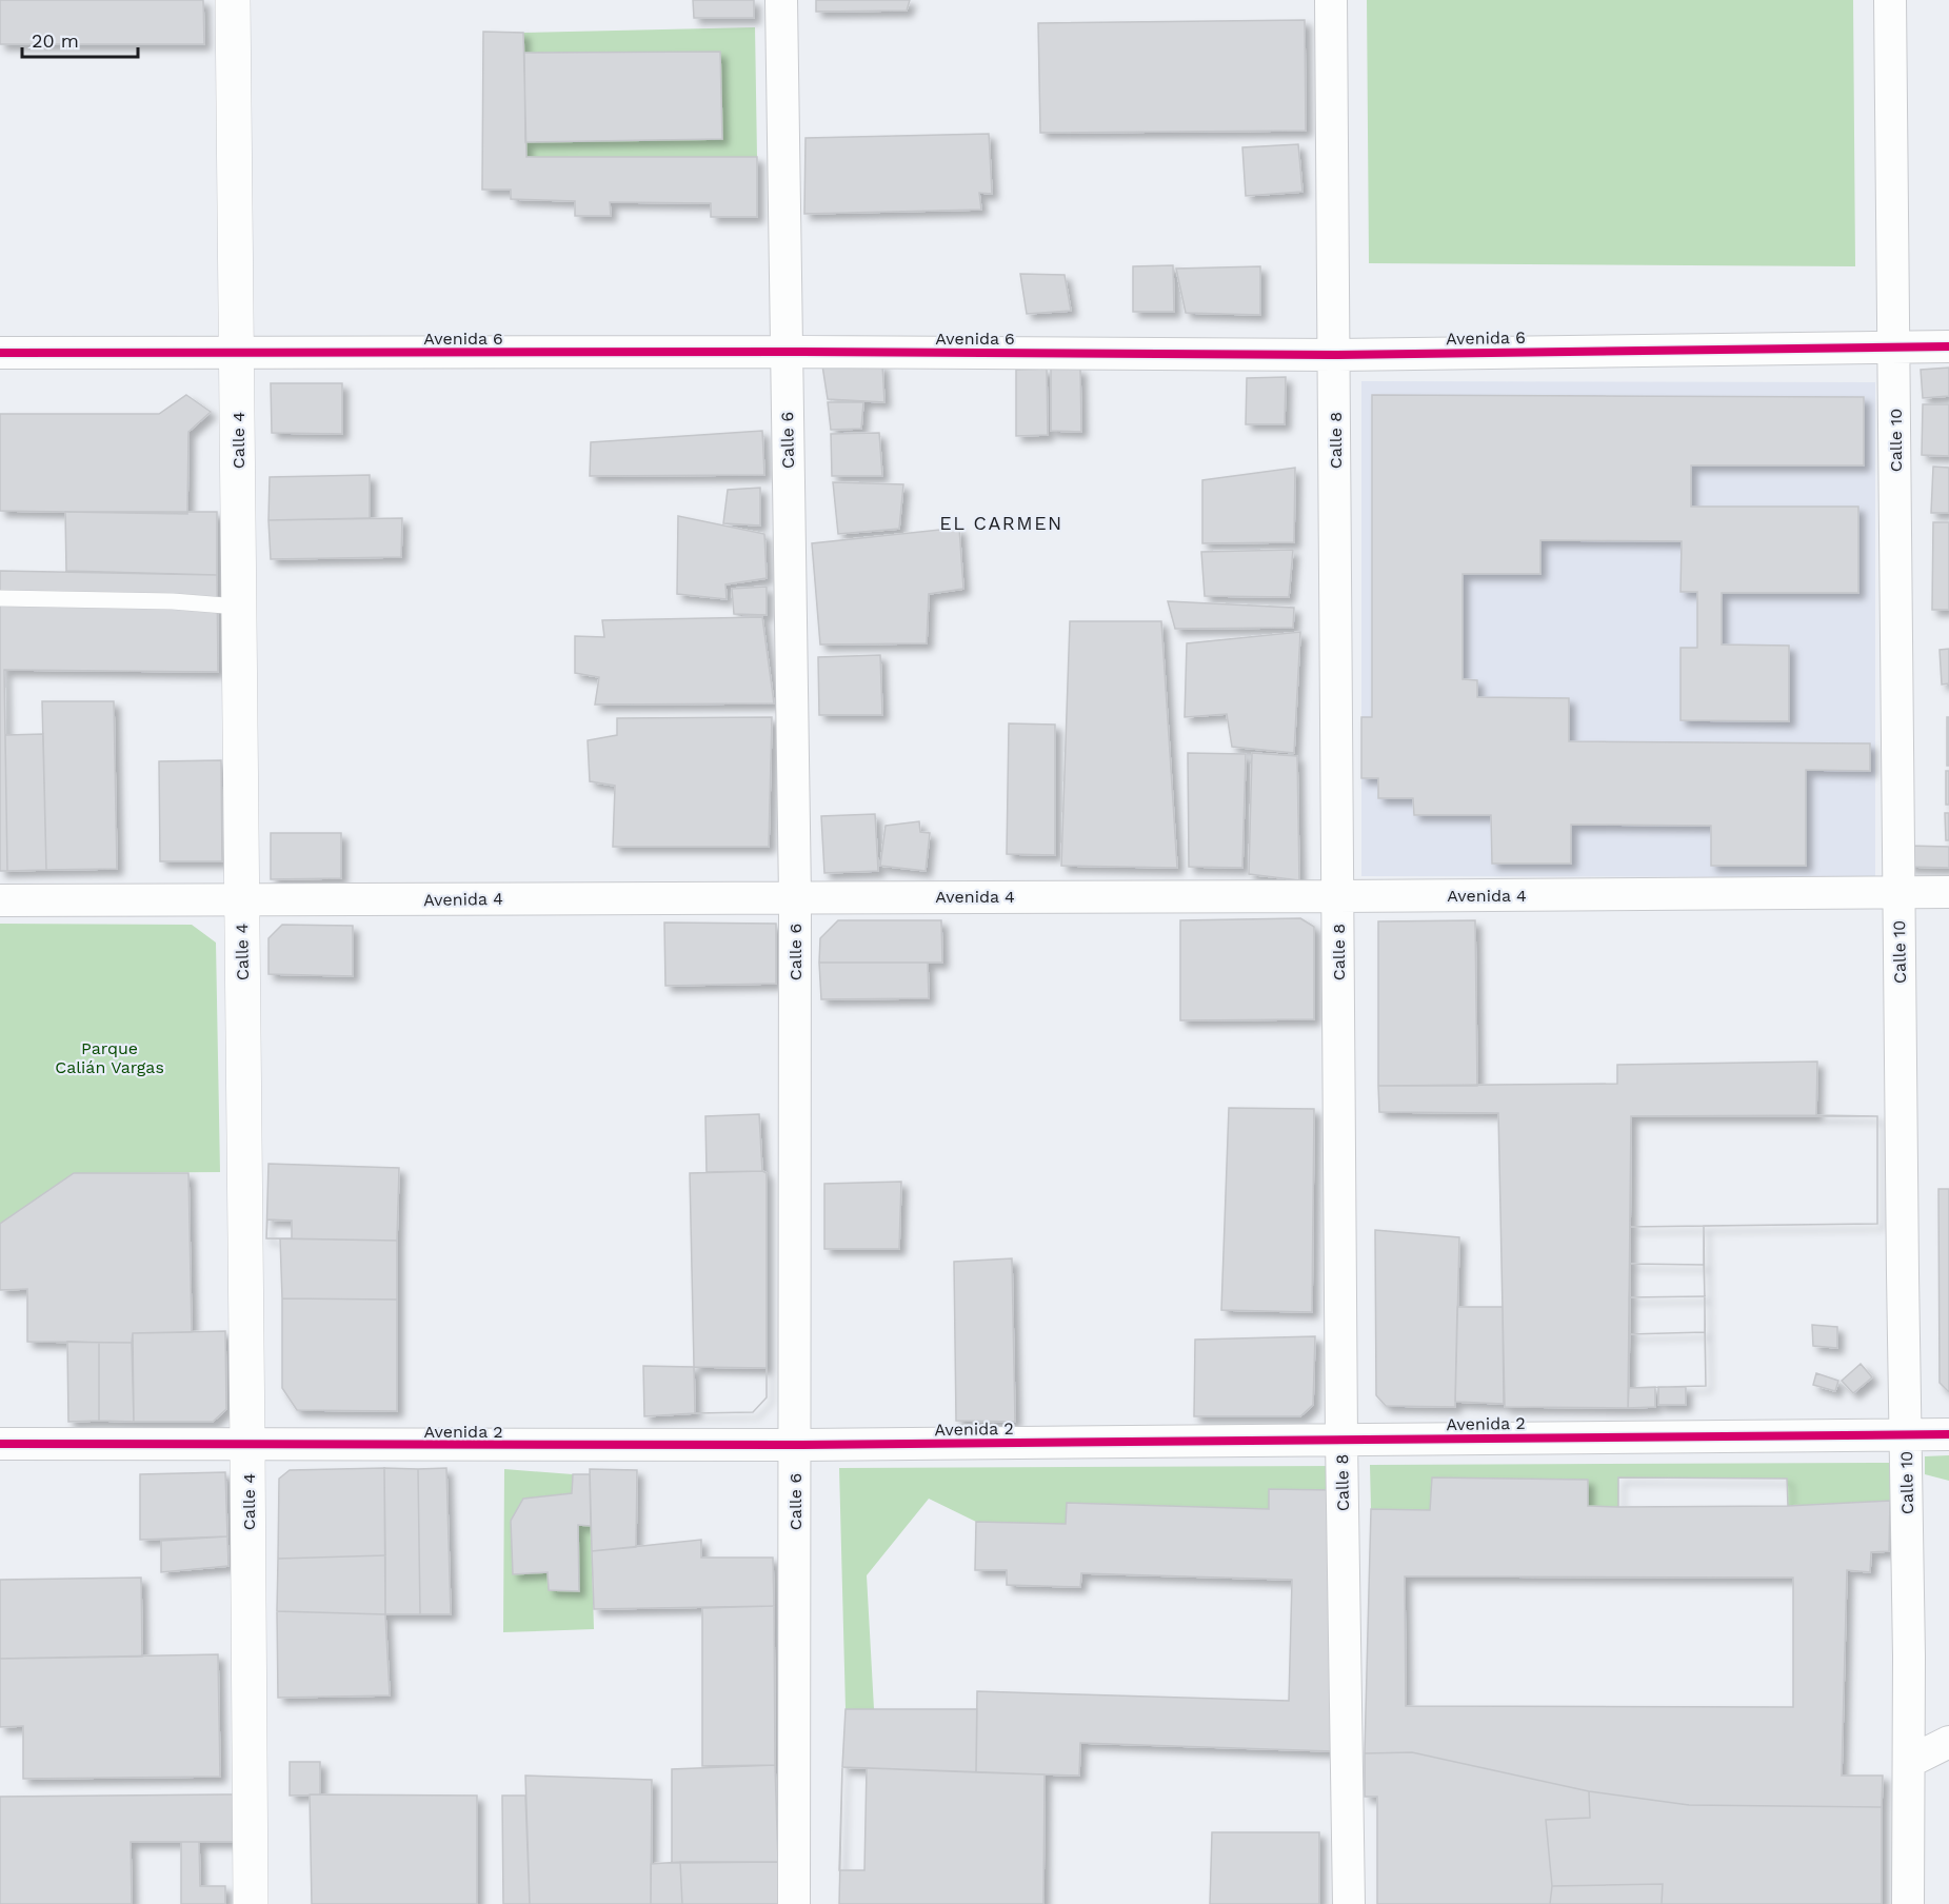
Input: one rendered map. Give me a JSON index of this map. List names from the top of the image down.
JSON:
{
  "streets": {
    "street": [
      "Avenida 6",
      "Calle 4",
      "Calle 6",
      "Calle 8",
      "Calle 10",
      "Avenida 4",
      "Avenida 2"
    ]
  },
  "crossings": [
    ["Avenida 6", "Calle 4"],
    ["Avenida 6", "Calle 6"],
    ["Avenida 6", "Calle 8"],
    ["Avenida 6", "Calle 10"],
    ["Calle 4", "Avenida 4"],
    ["Calle 4", "Avenida 2"],
    ["Calle 6", "Avenida 4"],
    ["Calle 6", "Avenida 2"],
    ["Calle 8", "Avenida 4"],
    ["Calle 8", "Avenida 2"],
    ["Calle 10", "Avenida 4"],
    ["Calle 10", "Avenida 2"]
  ],
  "districts": ["EL CARMEN"],
  "parks": ["Parque Calián Vargas"],
  "scale_bar": "20 m"
}
